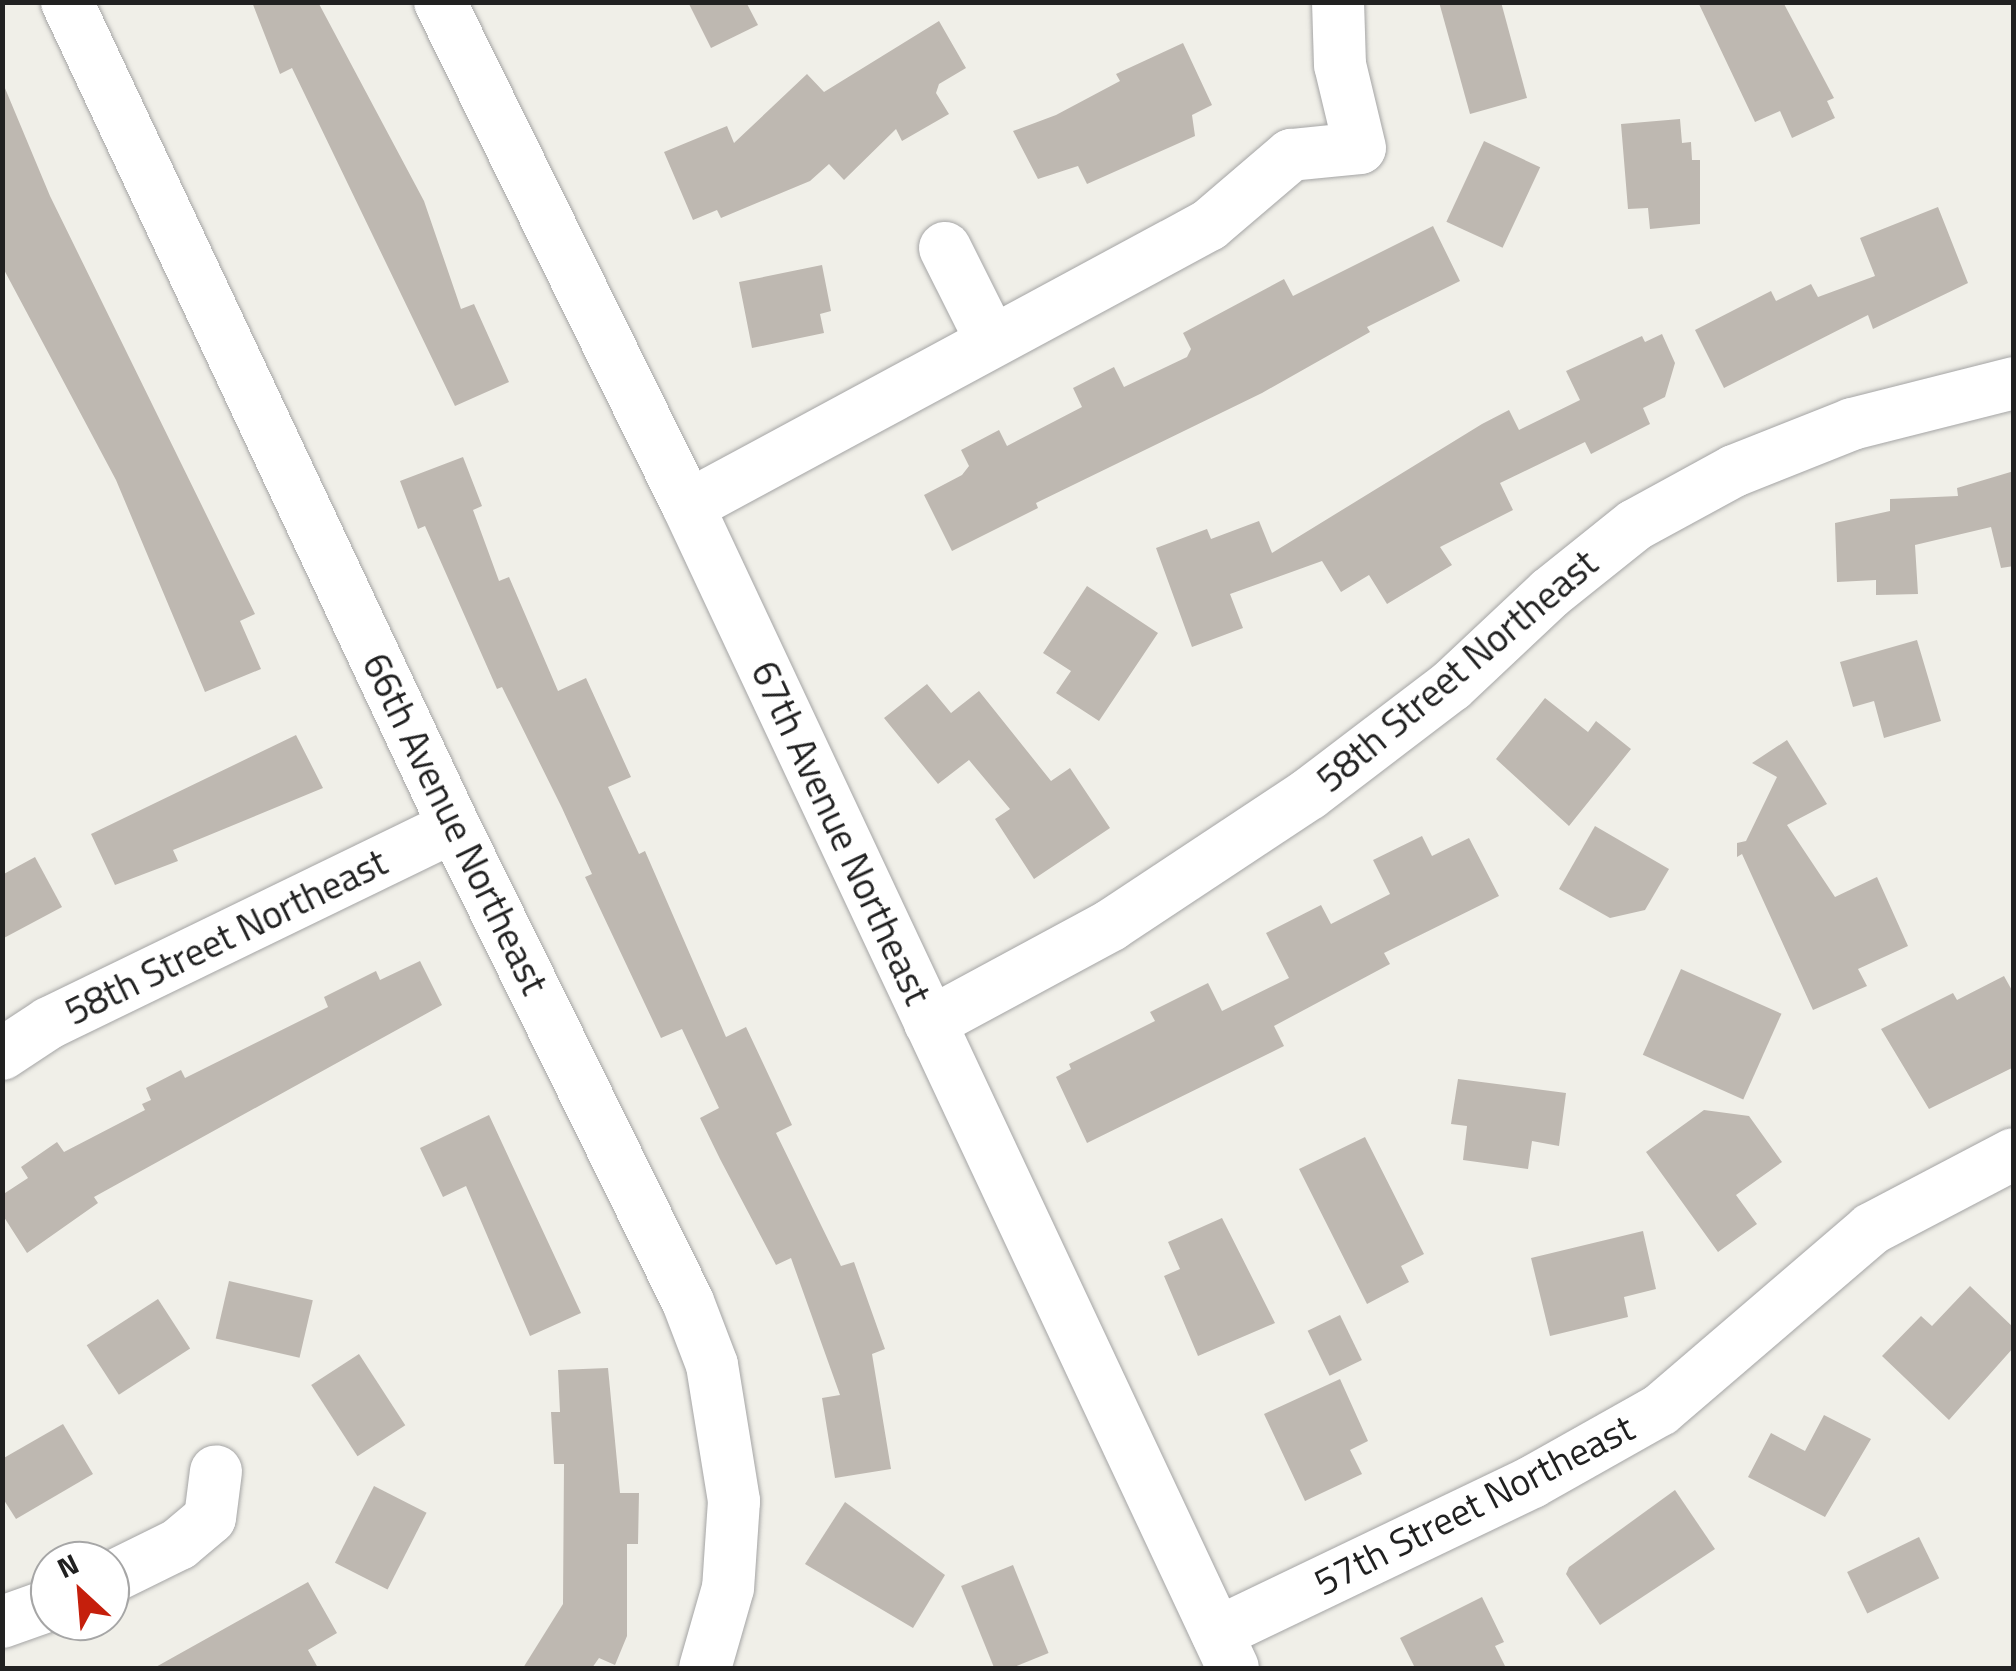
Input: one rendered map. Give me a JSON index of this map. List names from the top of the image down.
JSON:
{
  "streets": {
    "street": [
      "58th Street Northeast",
      "66th Avenue Northeast",
      "67th Avenue Northeast",
      "57th Street Northeast"
    ]
  },
  "crossings": [
    ["58th Street Northeast", "66th Avenue Northeast"],
    ["58th Street Northeast", "67th Avenue Northeast"],
    ["67th Avenue Northeast", "57th Street Northeast"]
  ],
  "north": "top left"
}
